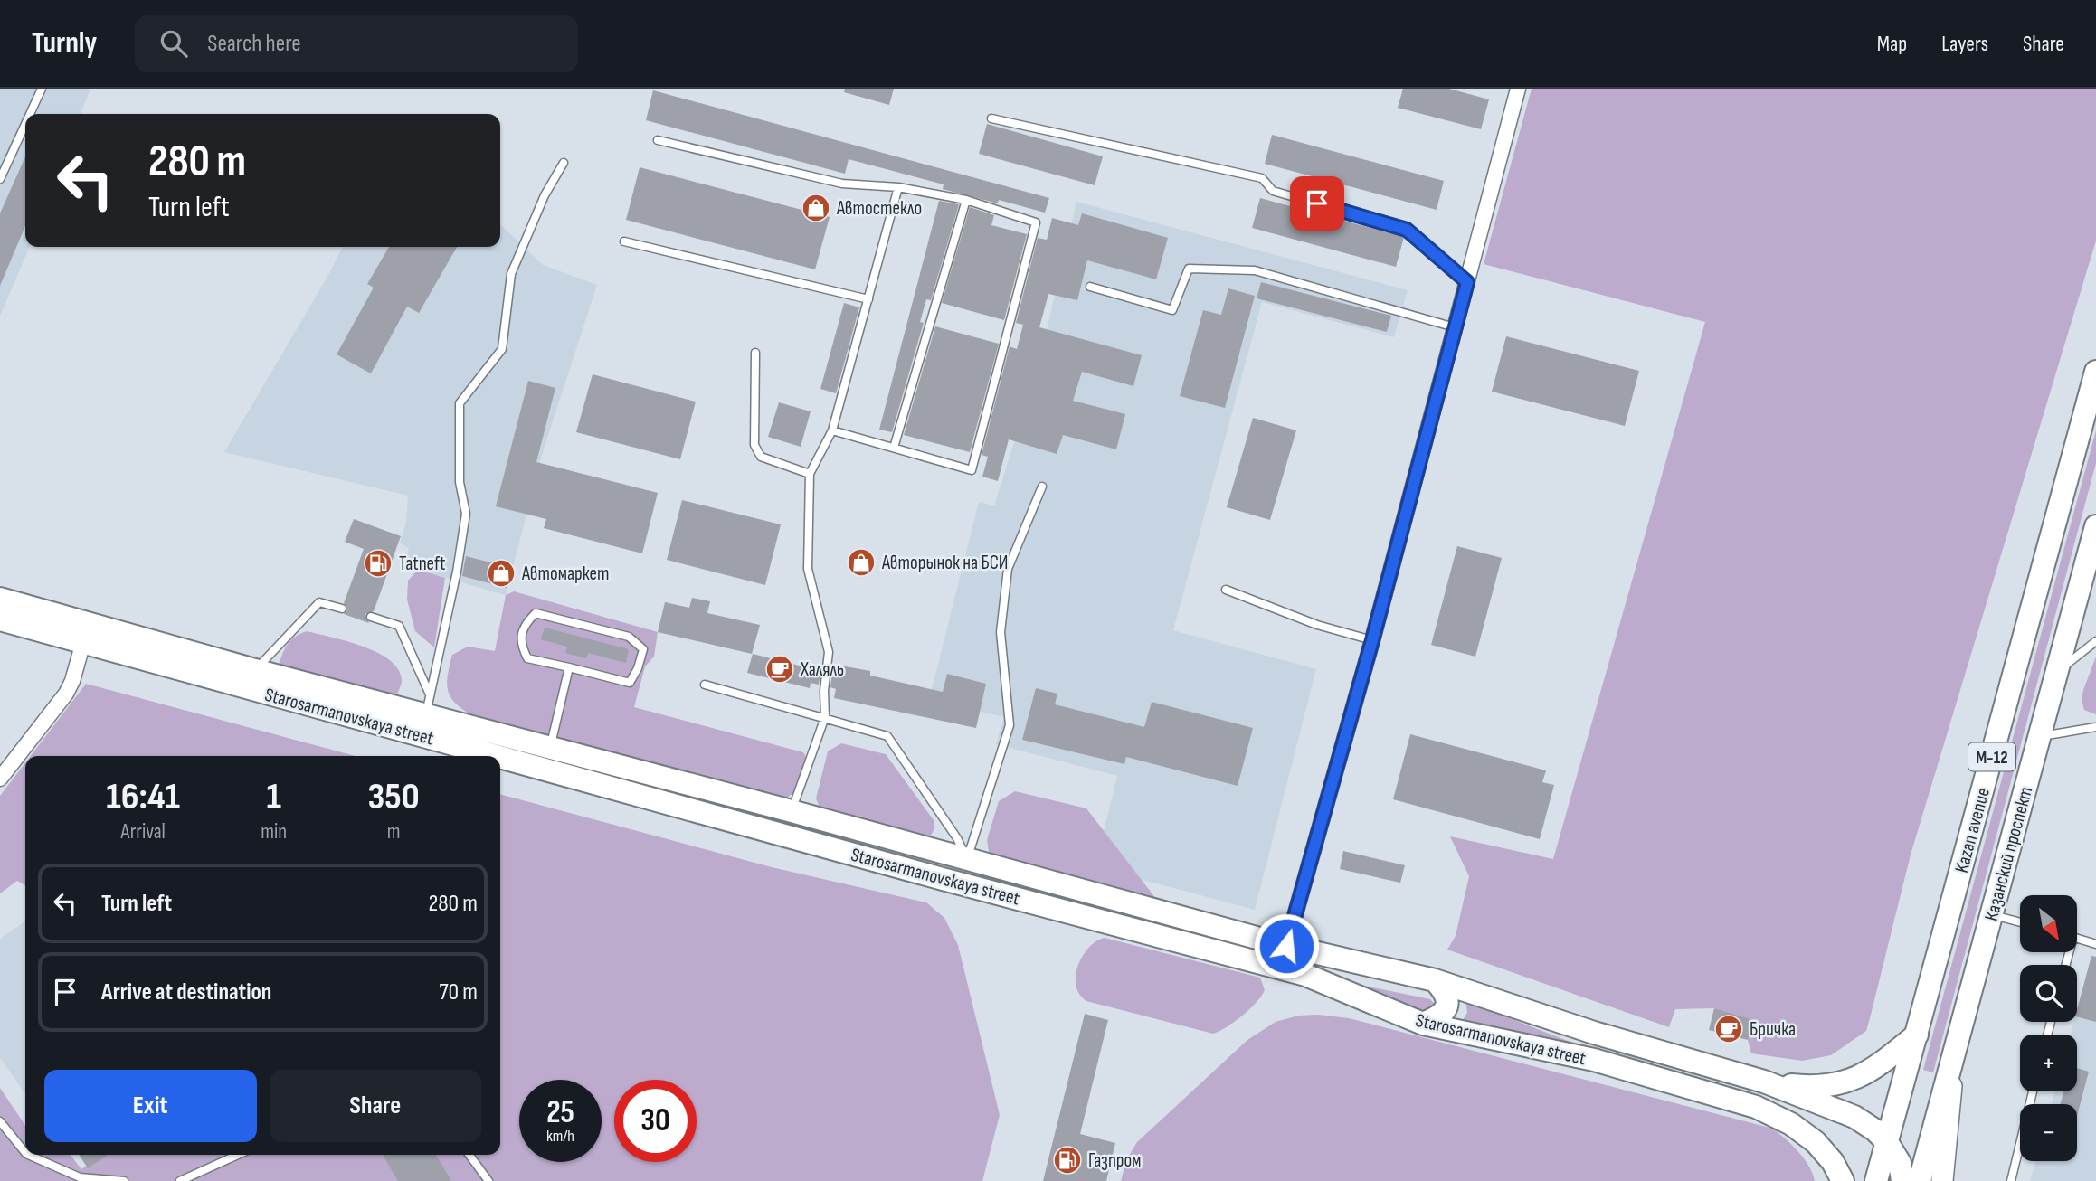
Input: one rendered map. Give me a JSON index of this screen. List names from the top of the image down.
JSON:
{
  "streets": {
    "main road": [
      "Starosarmanovskaya street",
      "М-12",
      "Kazan avenue",
      "Казанский проспект"
    ]
  },
  "crossings": [
    ["М-12", "Kazan avenue"]
  ],
  "places": {
    "shop": ["Автостекло", "Авторынок на БСИ", "Автомаркет"],
    "fuel station": ["Tatneft", "Газпром"],
    "cafe": ["Халяль", "Бричка"]
  },
  "north": "bottom right",
  "page": {
    "header": "Turnly",
    "search": "Search here",
    "nav": ["Map", "Layers", "Share"],
    "turn": ["280 m", "Turn left"],
    "eta": [
      "16:41",
      "Arrival",
      "1",
      "min",
      "350",
      "m"
    ],
    "list": [
      {
        "name": "Turn left",
        "value": "280 m"
      },
      {
        "name": "Arrive at destination",
        "value": "70 m"
      }
    ],
    "map_buttons": ["+", "−"],
    "buttons": ["Exit", "Share"],
    "speed": "25 km/h",
    "limit": "30"
  }
}
